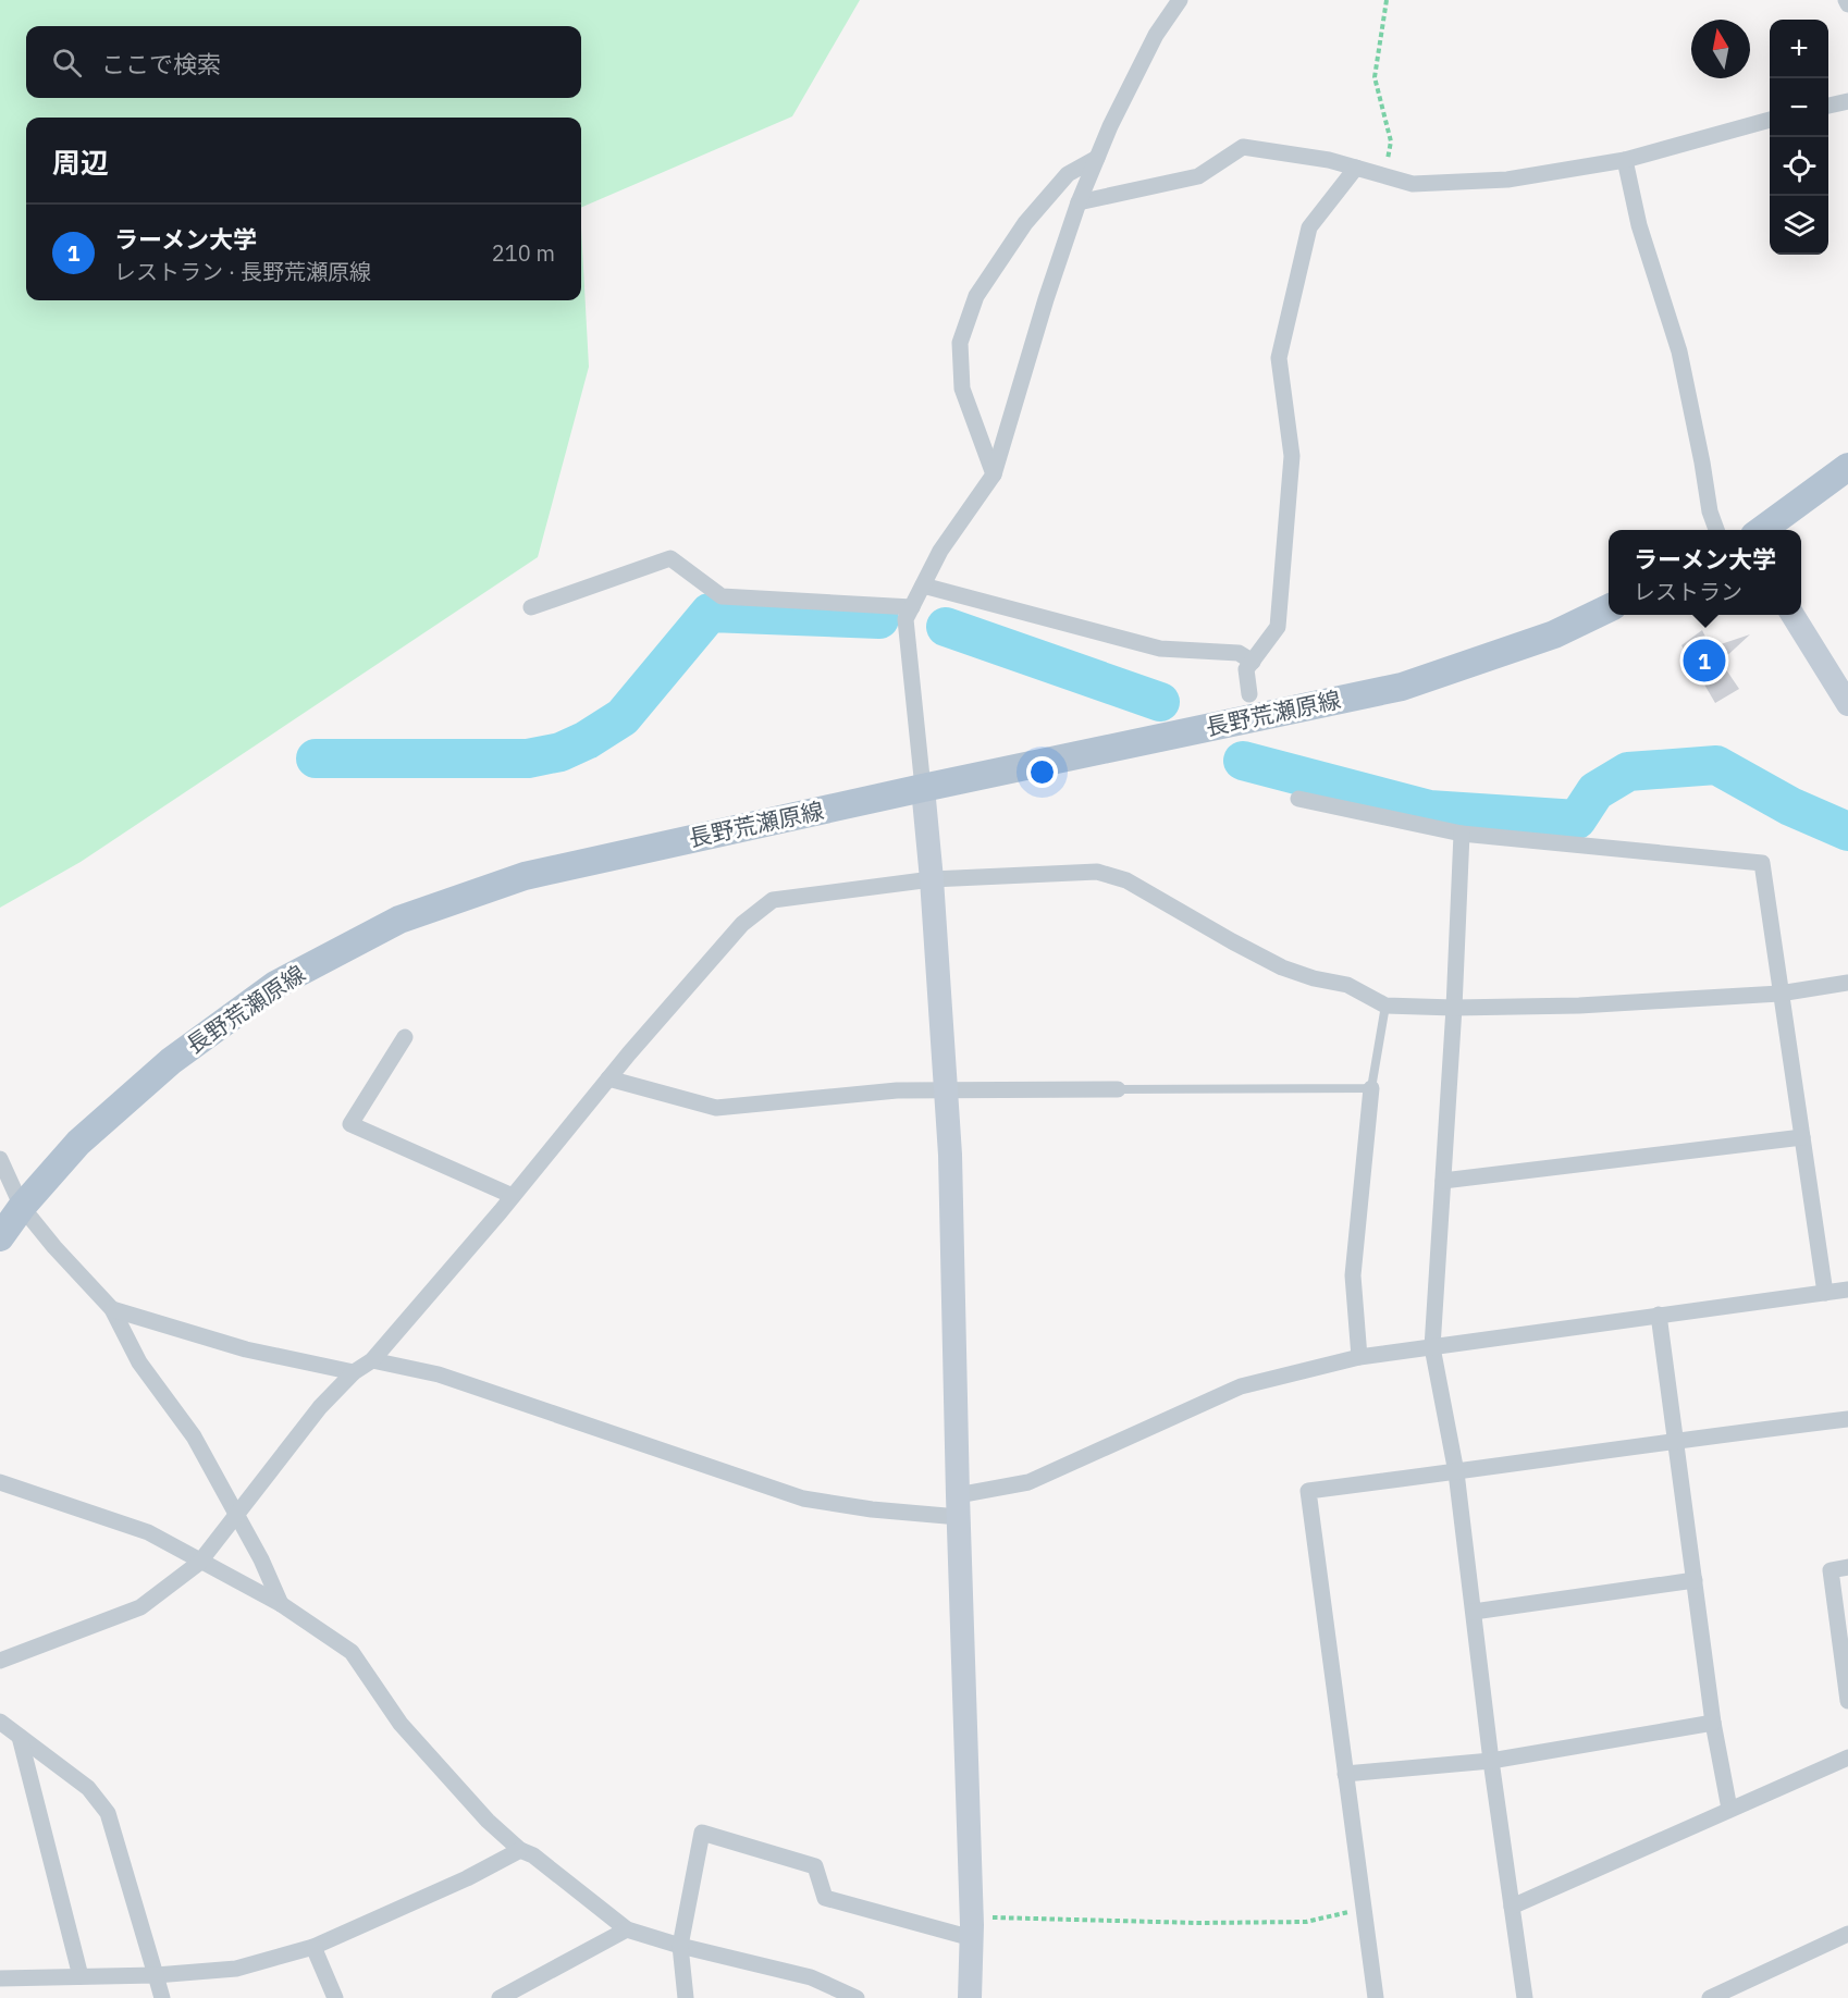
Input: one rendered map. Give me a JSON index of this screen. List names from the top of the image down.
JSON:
{
  "streets": {
    "main road": ["長野荒瀬原線"]
  },
  "north": "top",
  "page": {
    "map_buttons": ["+", "−"],
    "search": "ここで検索",
    "heading": "周辺",
    "list": [
      {
        "mark": "1",
        "name": "ラーメン大学",
        "note": "レストラン · 長野荒瀬原線",
        "value": "210 m"
      }
    ],
    "popup": ["ラーメン大学", "レストラン"],
    "pins": "1"
  }
}
